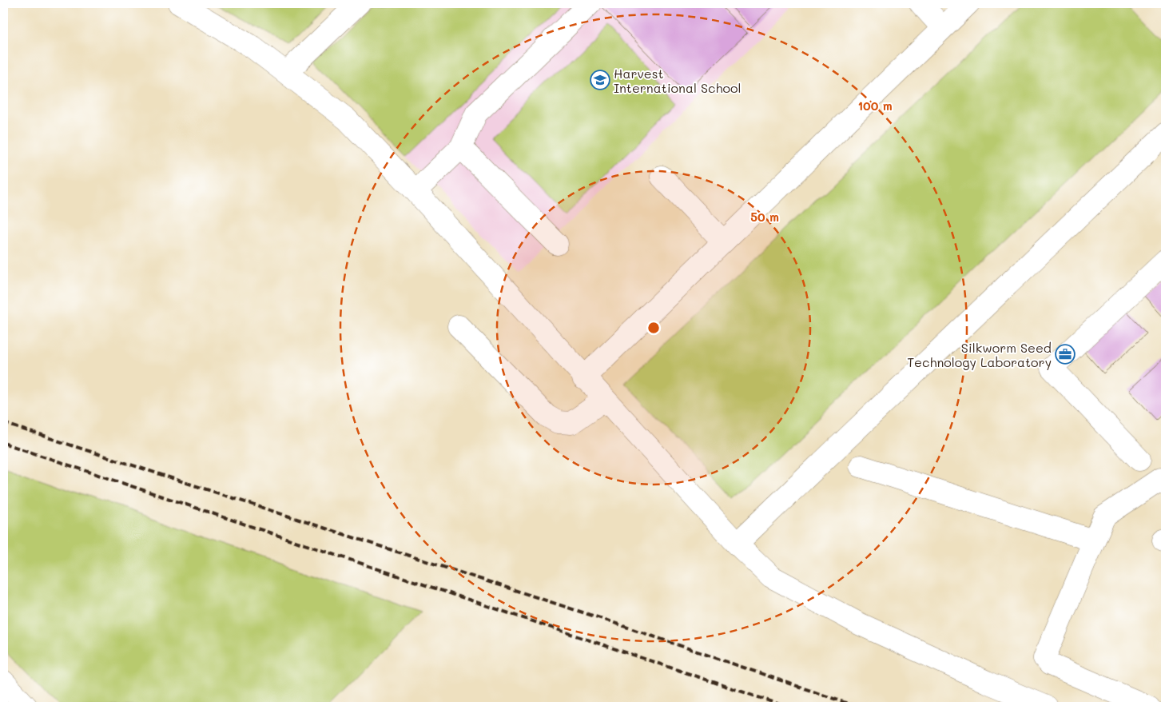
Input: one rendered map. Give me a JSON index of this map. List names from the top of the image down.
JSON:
{
  "places": {
    "school or university": ["Harvest International School"],
    "office": ["Silkworm Seed Technology Laboratory"]
  },
  "rings": ["100 m", "50 m"]
}
